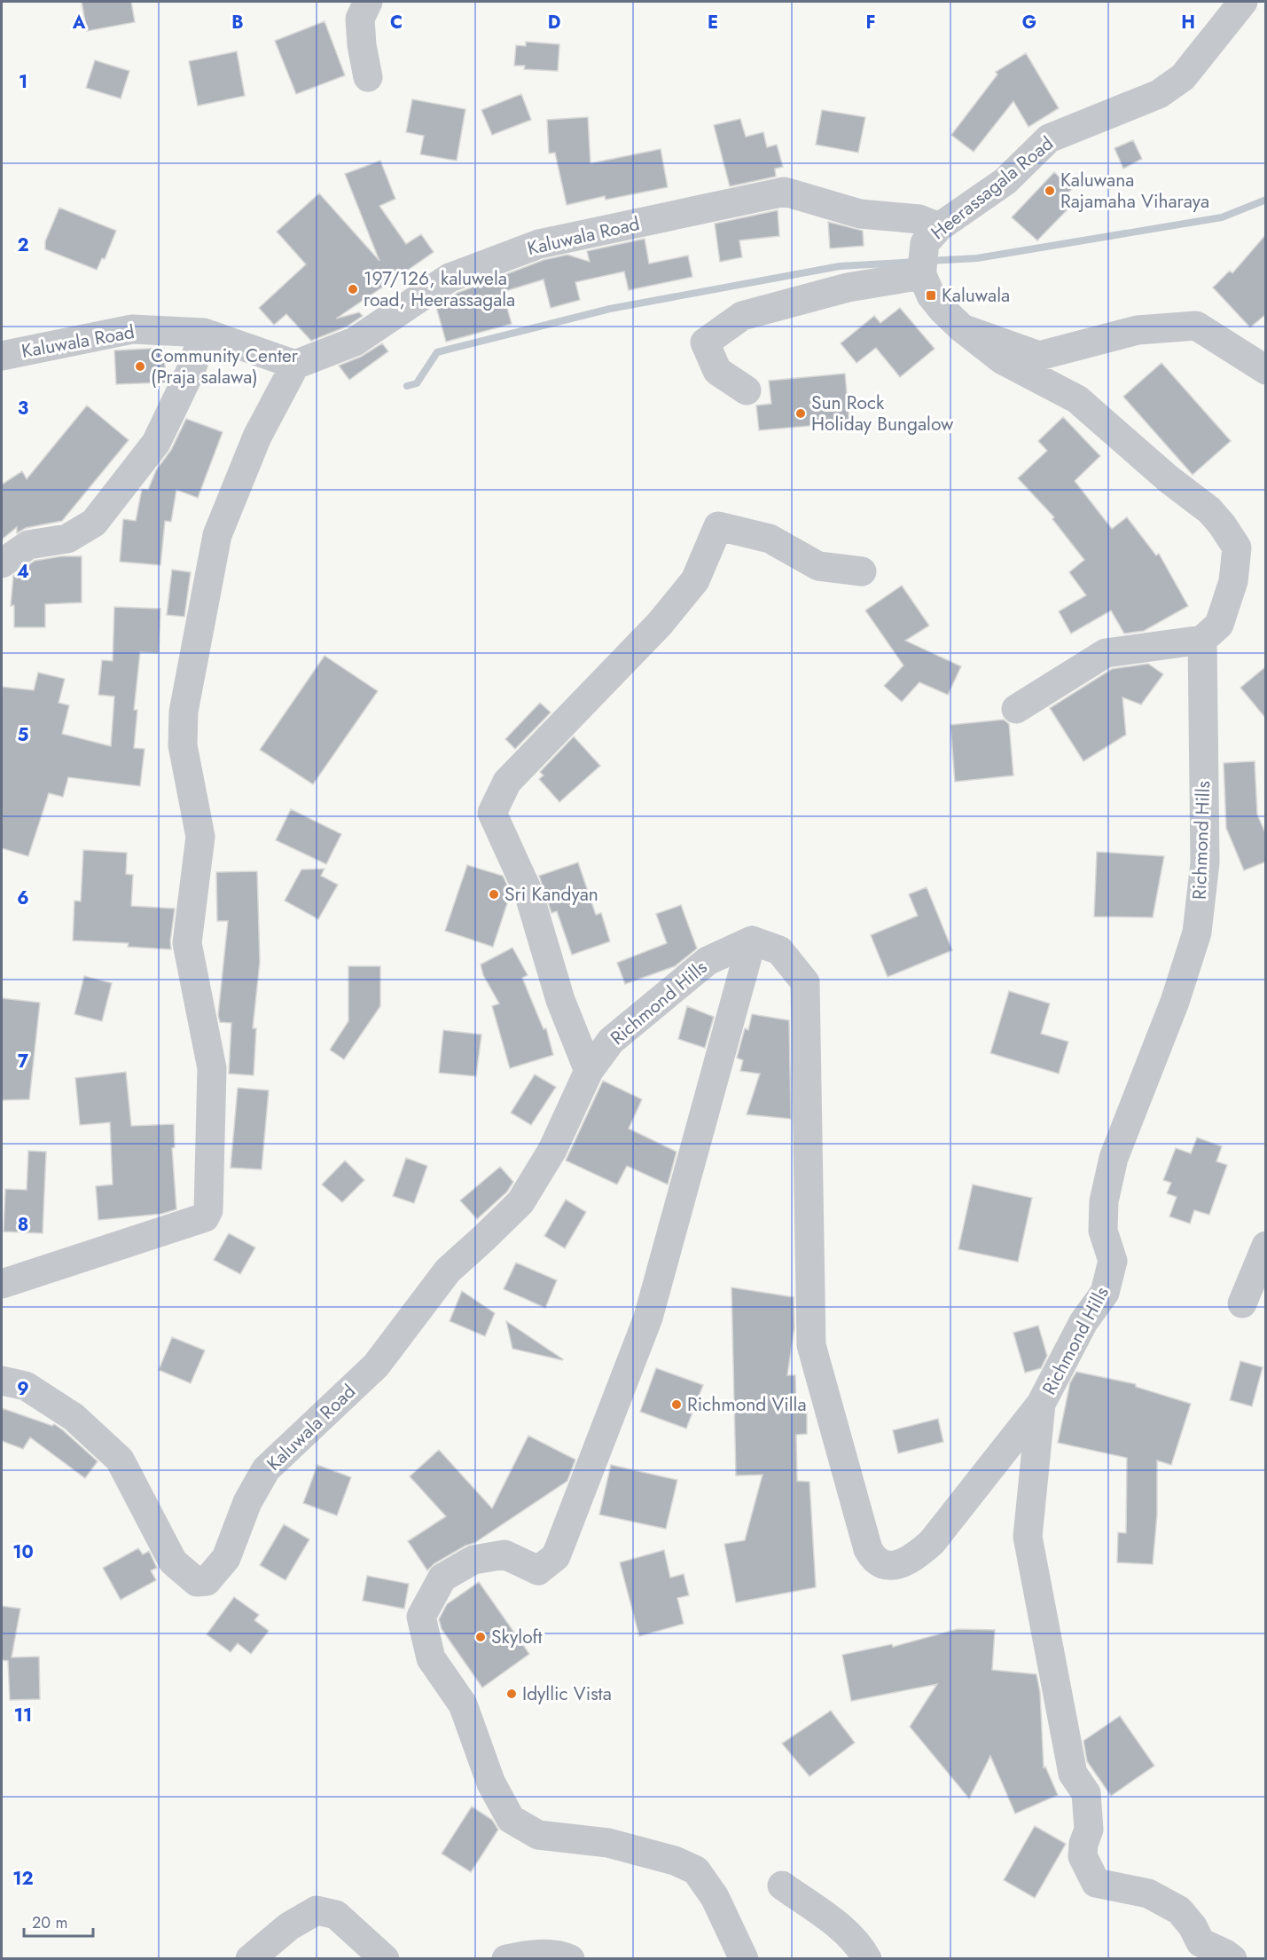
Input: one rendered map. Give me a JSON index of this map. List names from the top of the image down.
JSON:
{
  "streets": {
    "street": ["Heerassagala Road", "Kaluwala Road", "Richmond Hills"]
  },
  "crossings": [
    ["Heerassagala Road", "Kaluwala Road"],
    ["Kaluwala Road", "Richmond Hills"]
  ],
  "places": {
    "other": [
      "Kaluwana Rajamaha Viharaya",
      "197/126, kaluwela road, Heerassagala",
      "Community Center (Praja salawa)",
      "Sun Rock Holiday Bungalow",
      "Sri Kandyan",
      "Richmond Villa",
      "Skyloft",
      "Idyllic Vista"
    ],
    "transit": ["Kaluwala"]
  },
  "scale_bar": "20 m",
  "grid": {
    "columns": [
      "A",
      "B",
      "C",
      "D",
      "E",
      "F",
      "G",
      "H"
    ],
    "rows": [
      "1",
      "2",
      "3",
      "4",
      "5",
      "6",
      "7",
      "8",
      "9",
      "10",
      "11",
      "12"
    ]
  }
}
